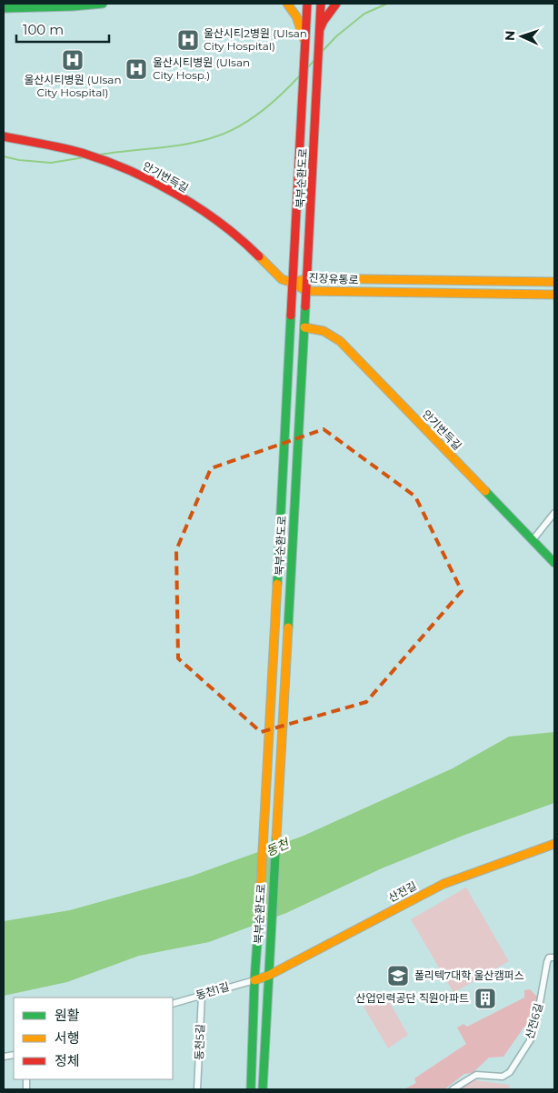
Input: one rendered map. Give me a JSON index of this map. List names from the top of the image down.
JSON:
{
  "streets": {
    "main road": [
      "안기번득길",
      "북부순환도로",
      "진장유통로",
      "산전길"
    ],
    "street": ["동천1길", "산전6길", "동천5길"]
  },
  "crossings": [
    ["안기번득길", "북부순환도로"],
    ["안기번득길", "진장유통로"],
    ["북부순환도로", "진장유통로"],
    ["북부순환도로", "산전길"],
    ["북부순환도로", "동천1길"],
    ["산전길", "동천1길"],
    ["동천1길", "동천5길"]
  ],
  "water": ["동천"],
  "places": {
    "hospital": ["울산시티2병원 (Ulsan City Hospital)", "울산시티병원 (Ulsan City Hospital)", "울산시티병원 (Ulsan City Hosp.)"],
    "school or university": ["폴리텍7대학 울산캠퍼스"],
    "building": ["산업인력공단 직원아파트"]
  },
  "legend": ["원활", "서행", "정체"],
  "scale_bar": "100 m",
  "north": "left"
}
